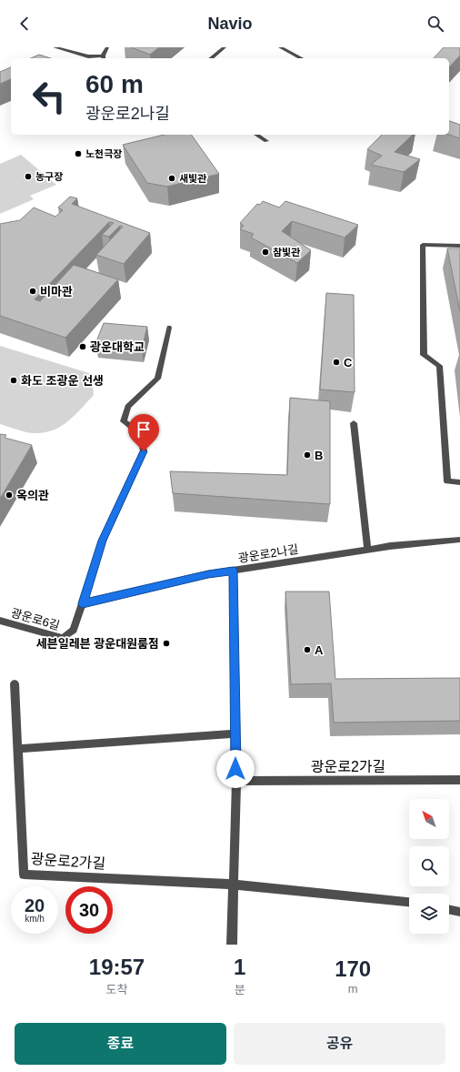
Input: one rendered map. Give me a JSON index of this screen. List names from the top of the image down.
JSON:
{
  "streets": {
    "street": ["광운로2나길", "광운로6길", "광운로2가길"]
  },
  "crossings": [
    ["광운로2나길", "광운로6길"]
  ],
  "places": [
    "노천극장",
    "농구장",
    "새빛관",
    "참빛관",
    "비마관",
    "광운대학교",
    "C",
    "화도 조광운 선생",
    "B",
    "옥의관",
    "세븐일레븐 광운대원룸점",
    "A"
  ],
  "north": "top left",
  "page": {
    "header": "Navio",
    "turn": ["60 m", "광운로2나길"],
    "speed": "20 km/h",
    "limit": "30",
    "eta": [
      "19:57",
      "도착",
      "1",
      "분",
      "170",
      "m"
    ],
    "buttons": ["종료", "공유"]
  }
}
